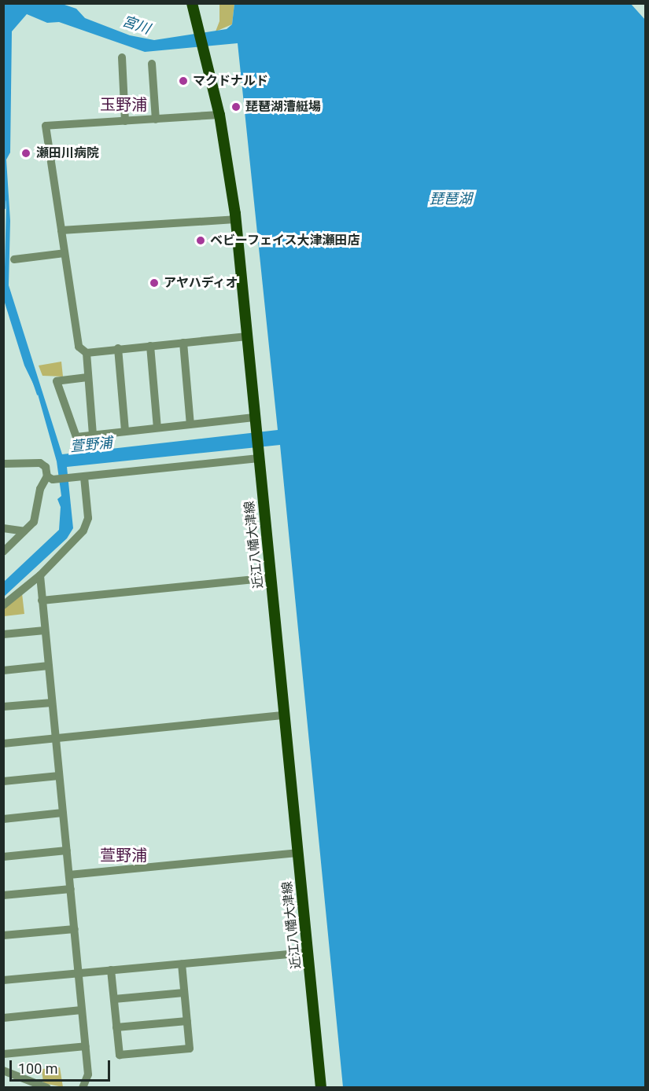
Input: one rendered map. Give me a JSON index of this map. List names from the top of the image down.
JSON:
{
  "streets": {
    "main road": ["近江八幡大津線"]
  },
  "districts": ["玉野浦", "萱野浦"],
  "water": ["宮川", "琵琶湖", "萱野浦"],
  "places": [
    "マクドナルド",
    "琵琶湖漕艇場",
    "瀬田川病院",
    "ベビーフェイス大津瀬田店",
    "アヤハディオ"
  ],
  "scale_bar": "100 m"
}
